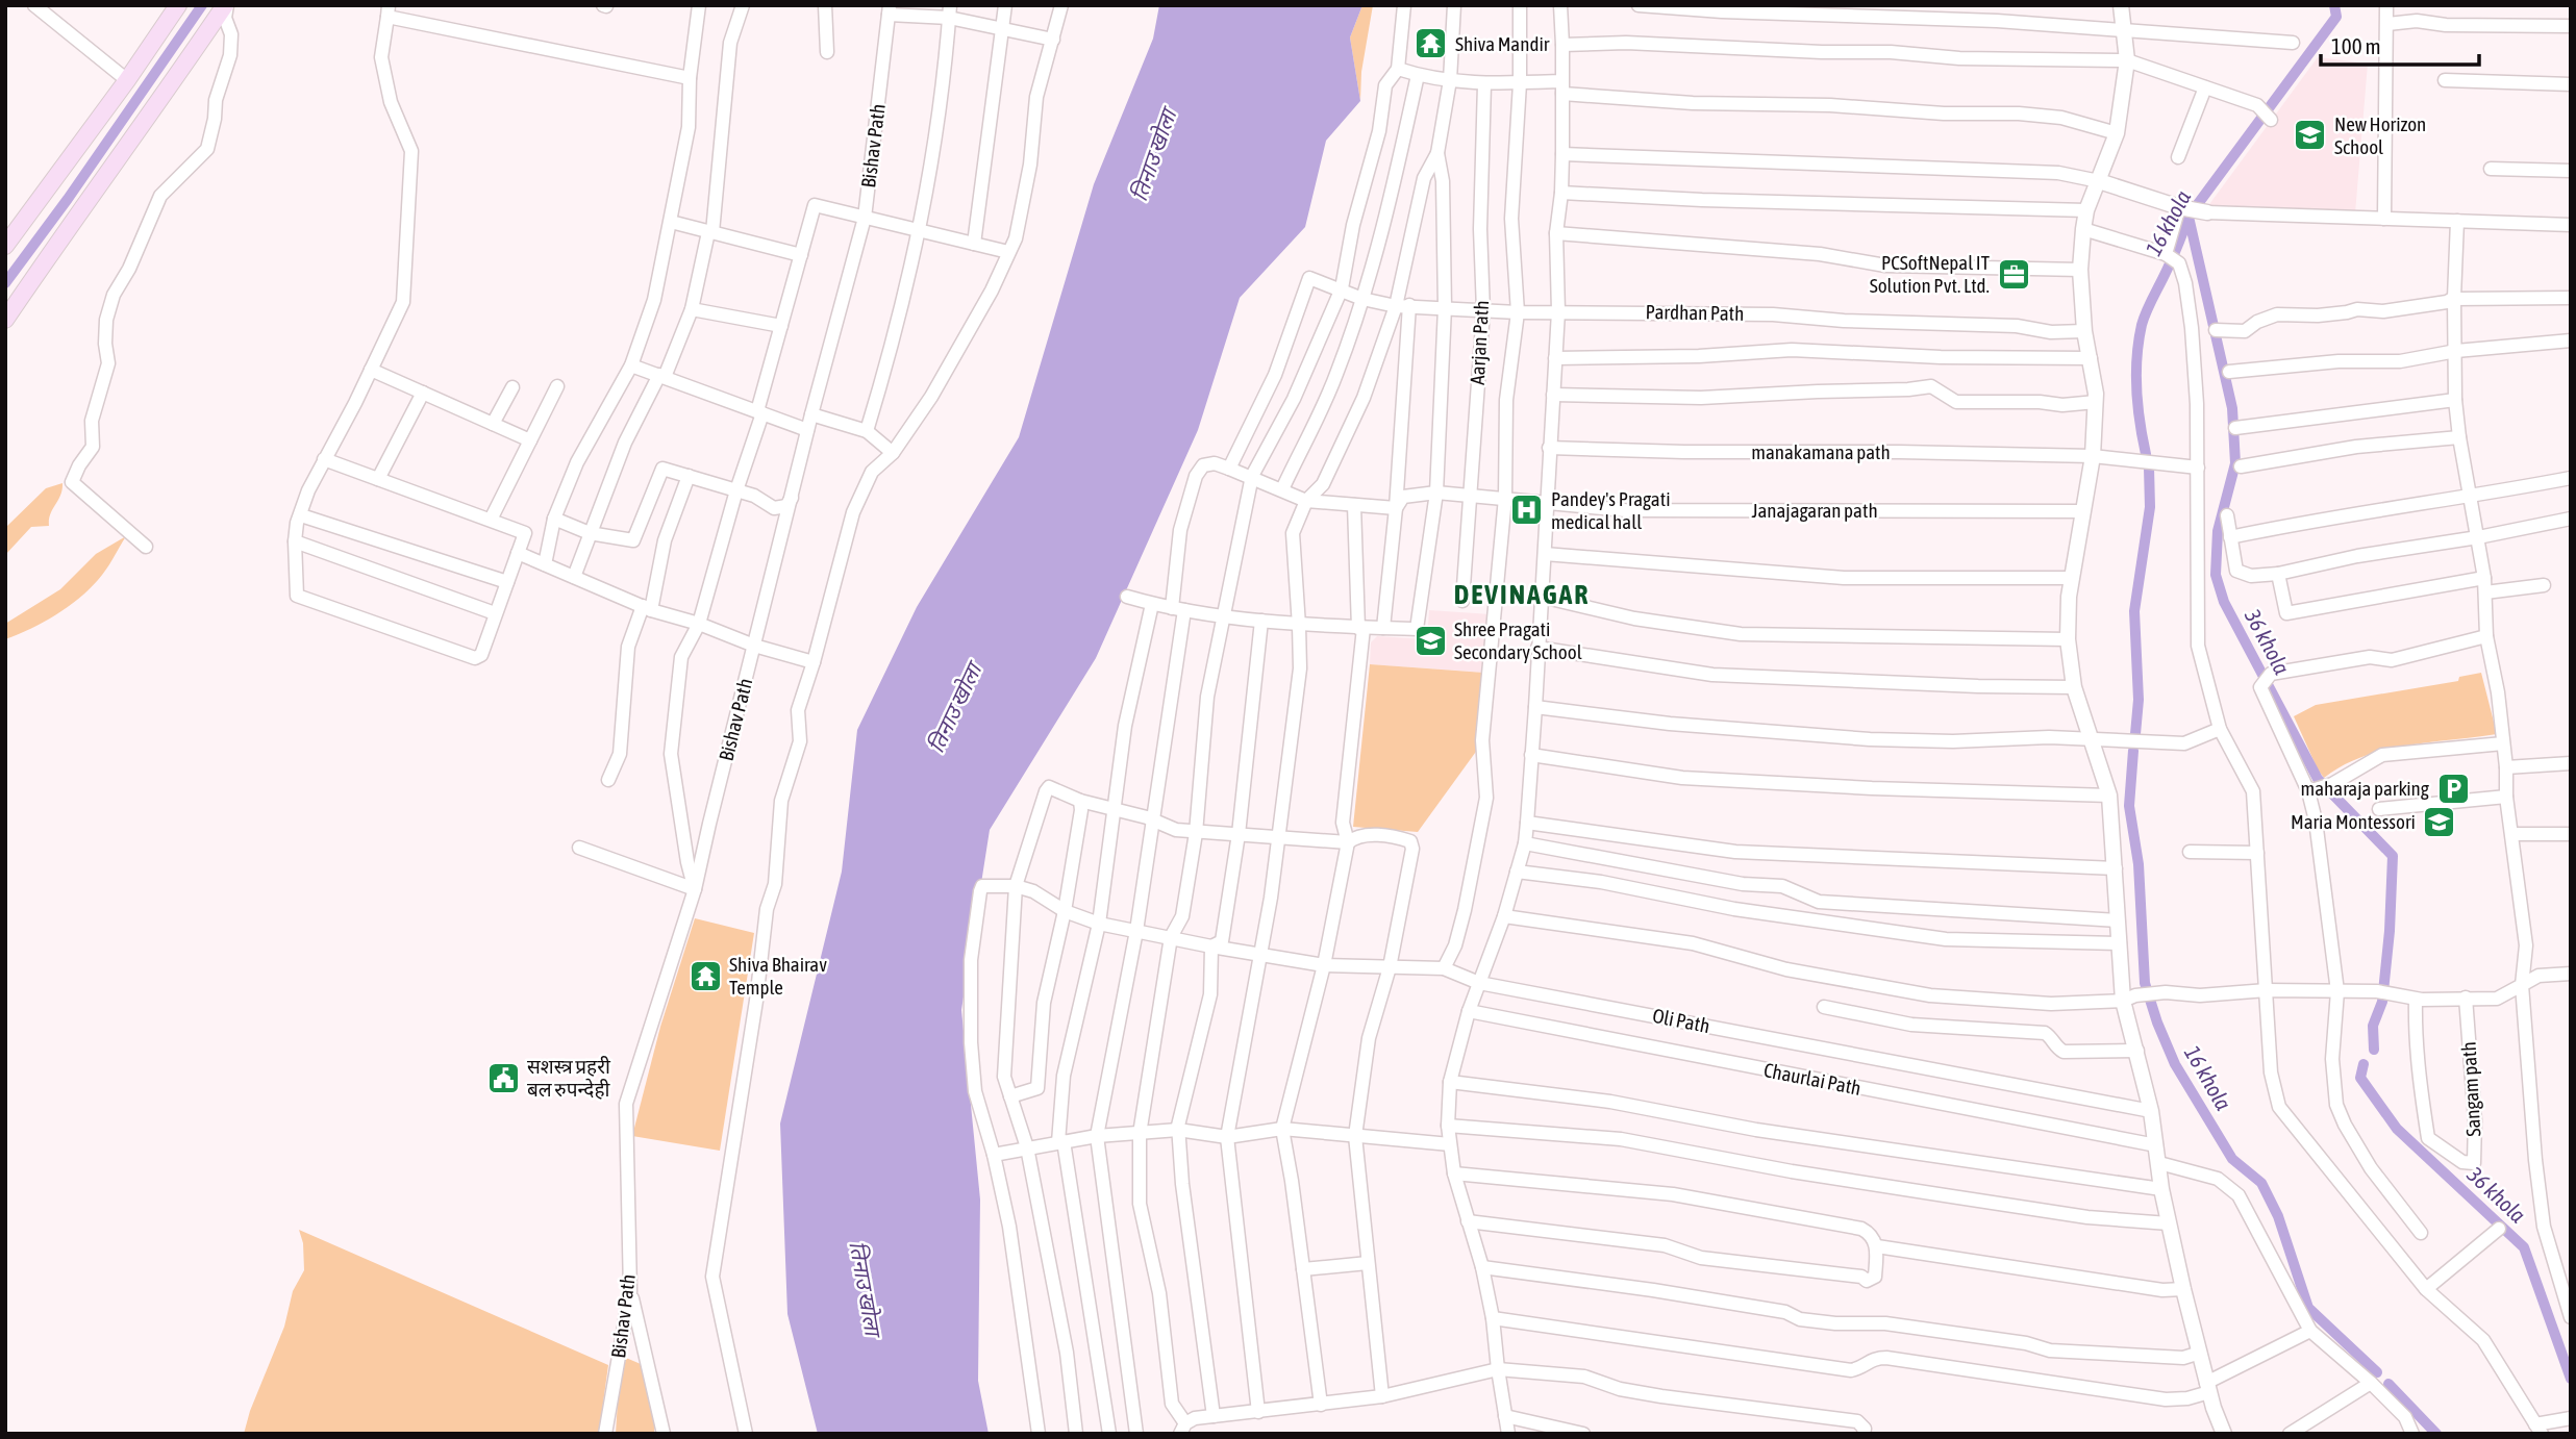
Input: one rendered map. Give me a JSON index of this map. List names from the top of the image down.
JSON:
{
  "streets": {
    "street": [
      "Bishav Path",
      "Pardhan Path",
      "Aarjan Path",
      "manakamana path",
      "Janajagaran path",
      "Oli Path",
      "Chaurlai Path",
      "Sangam path"
    ]
  },
  "crossings": [
    ["Pardhan Path", "Aarjan Path"],
    ["Aarjan Path", "Janajagaran path"]
  ],
  "districts": ["DEVINAGAR"],
  "water": ["तिनाउ खोला", "16 khola", "36 khola"],
  "places": {
    "temple": ["Shiva Mandir", "Shiva Bhairav Temple"],
    "school or university": ["New Horizon School", "Shree Pragati Secondary School", "Maria Montessori"],
    "office": ["PCSoftNepal IT Solution Pvt. Ltd."],
    "hospital": ["Pandey's Pragati medical hall"],
    "parking": ["maharaja parking"],
    "public building": ["सशस्त्र प्रहरी बल रुपन्देही"]
  },
  "scale_bar": "100 m"
}
